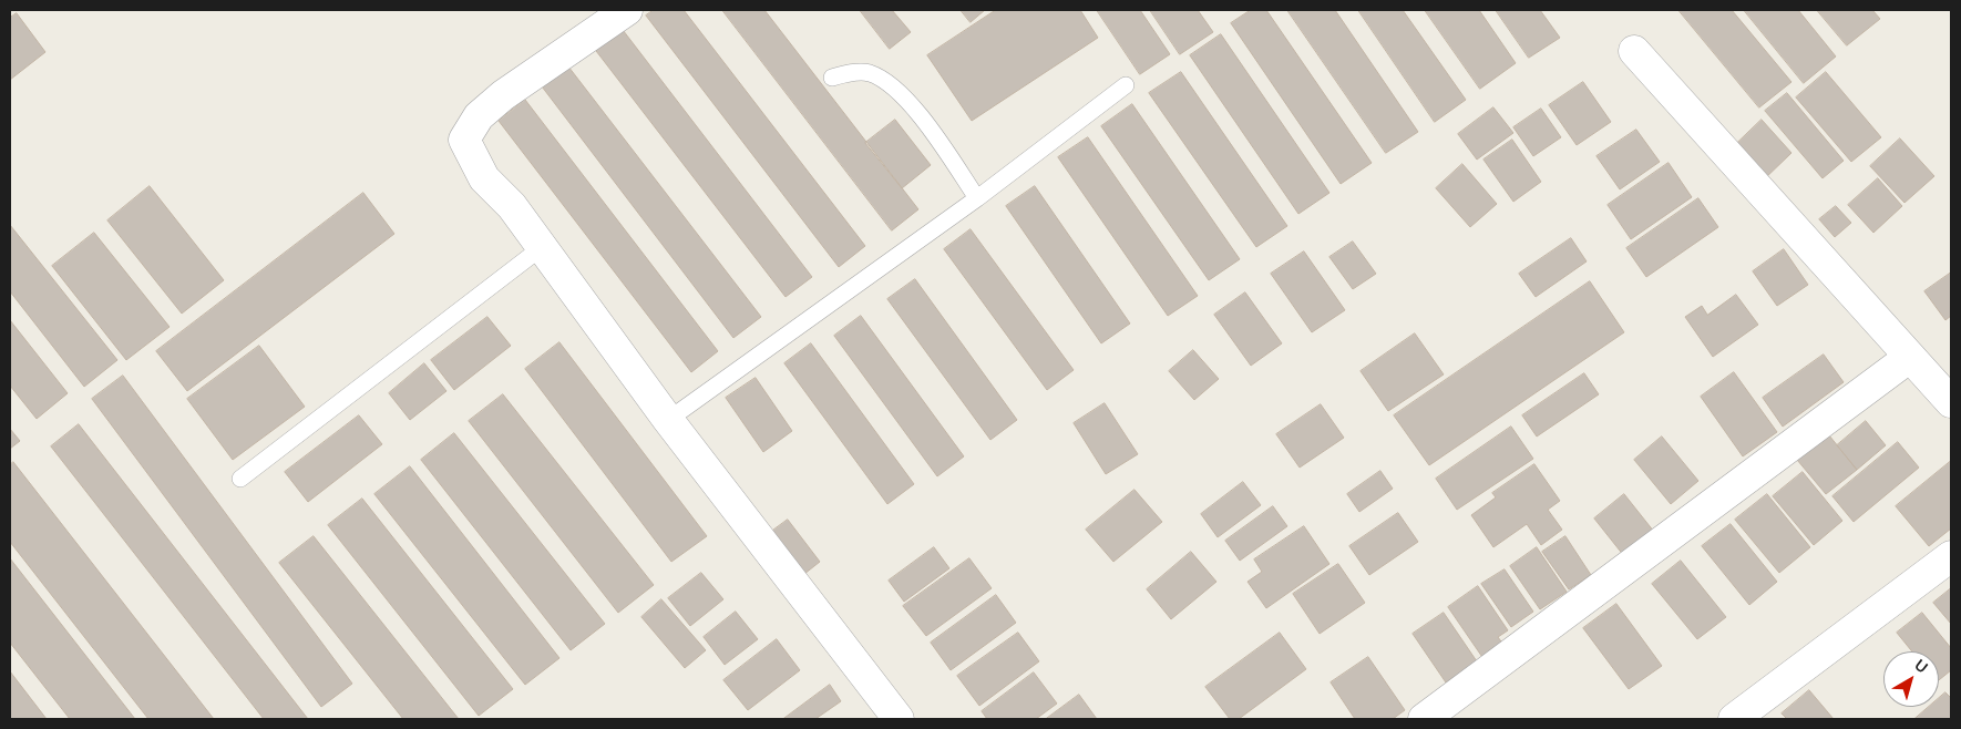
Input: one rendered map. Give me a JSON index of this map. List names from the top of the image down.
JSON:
{
  "north": "top right"
}
